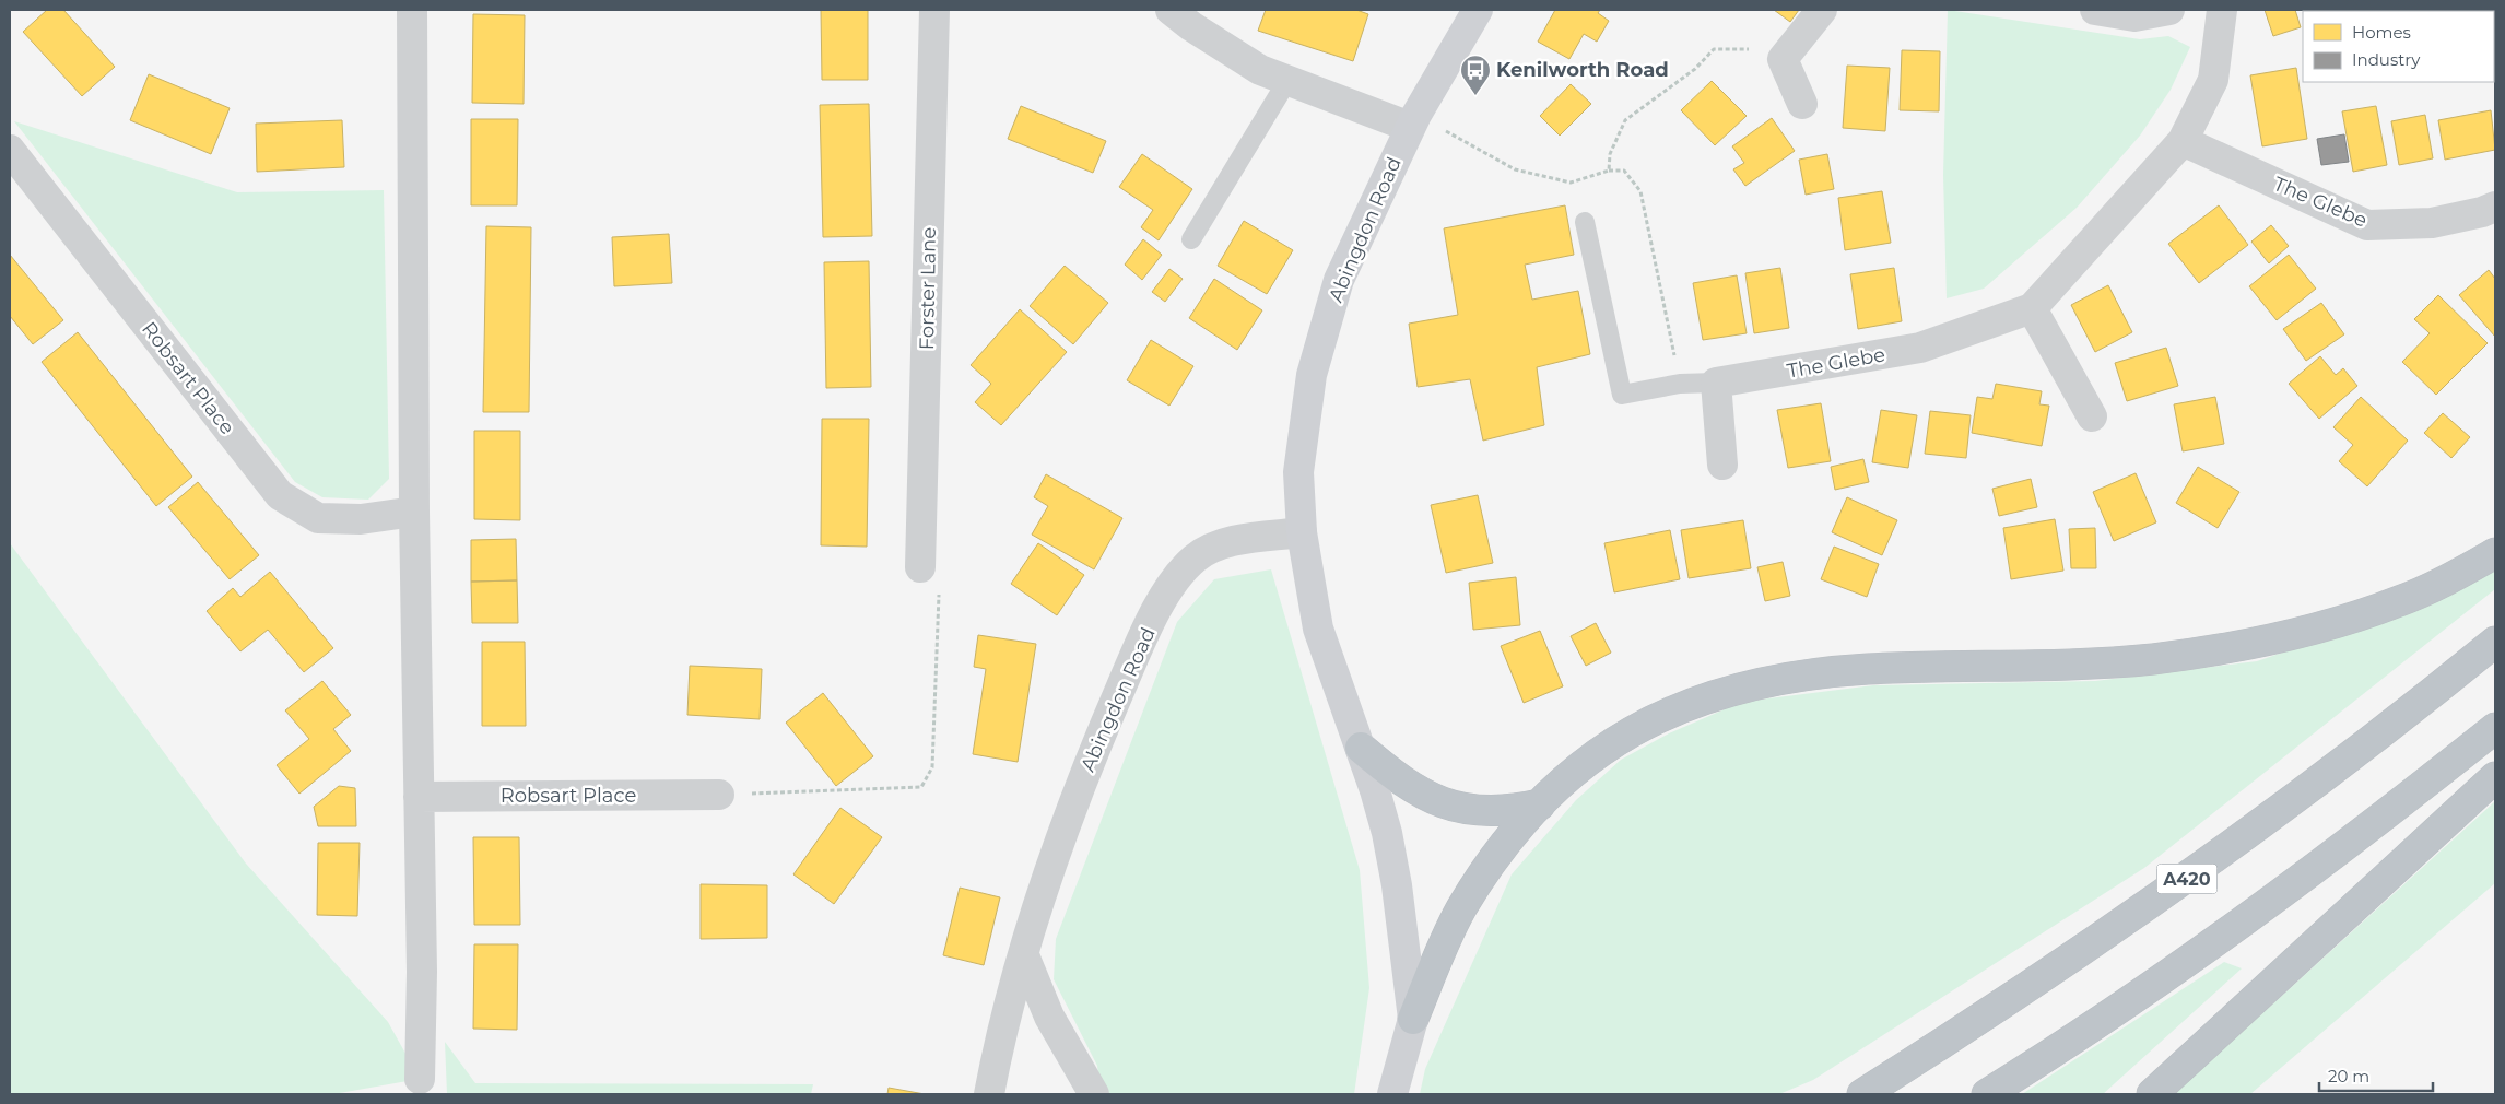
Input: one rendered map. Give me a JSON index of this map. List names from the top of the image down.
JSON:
{
  "streets": {
    "highway": ["A420"],
    "main road": ["Abingdon Road"],
    "street": ["The Glebe", "Forster Lane", "Robsart Place"]
  },
  "places": {
    "bus stop": ["Kenilworth Road"]
  },
  "legend": ["Homes", "Industry"],
  "scale_bar": "20 m"
}
